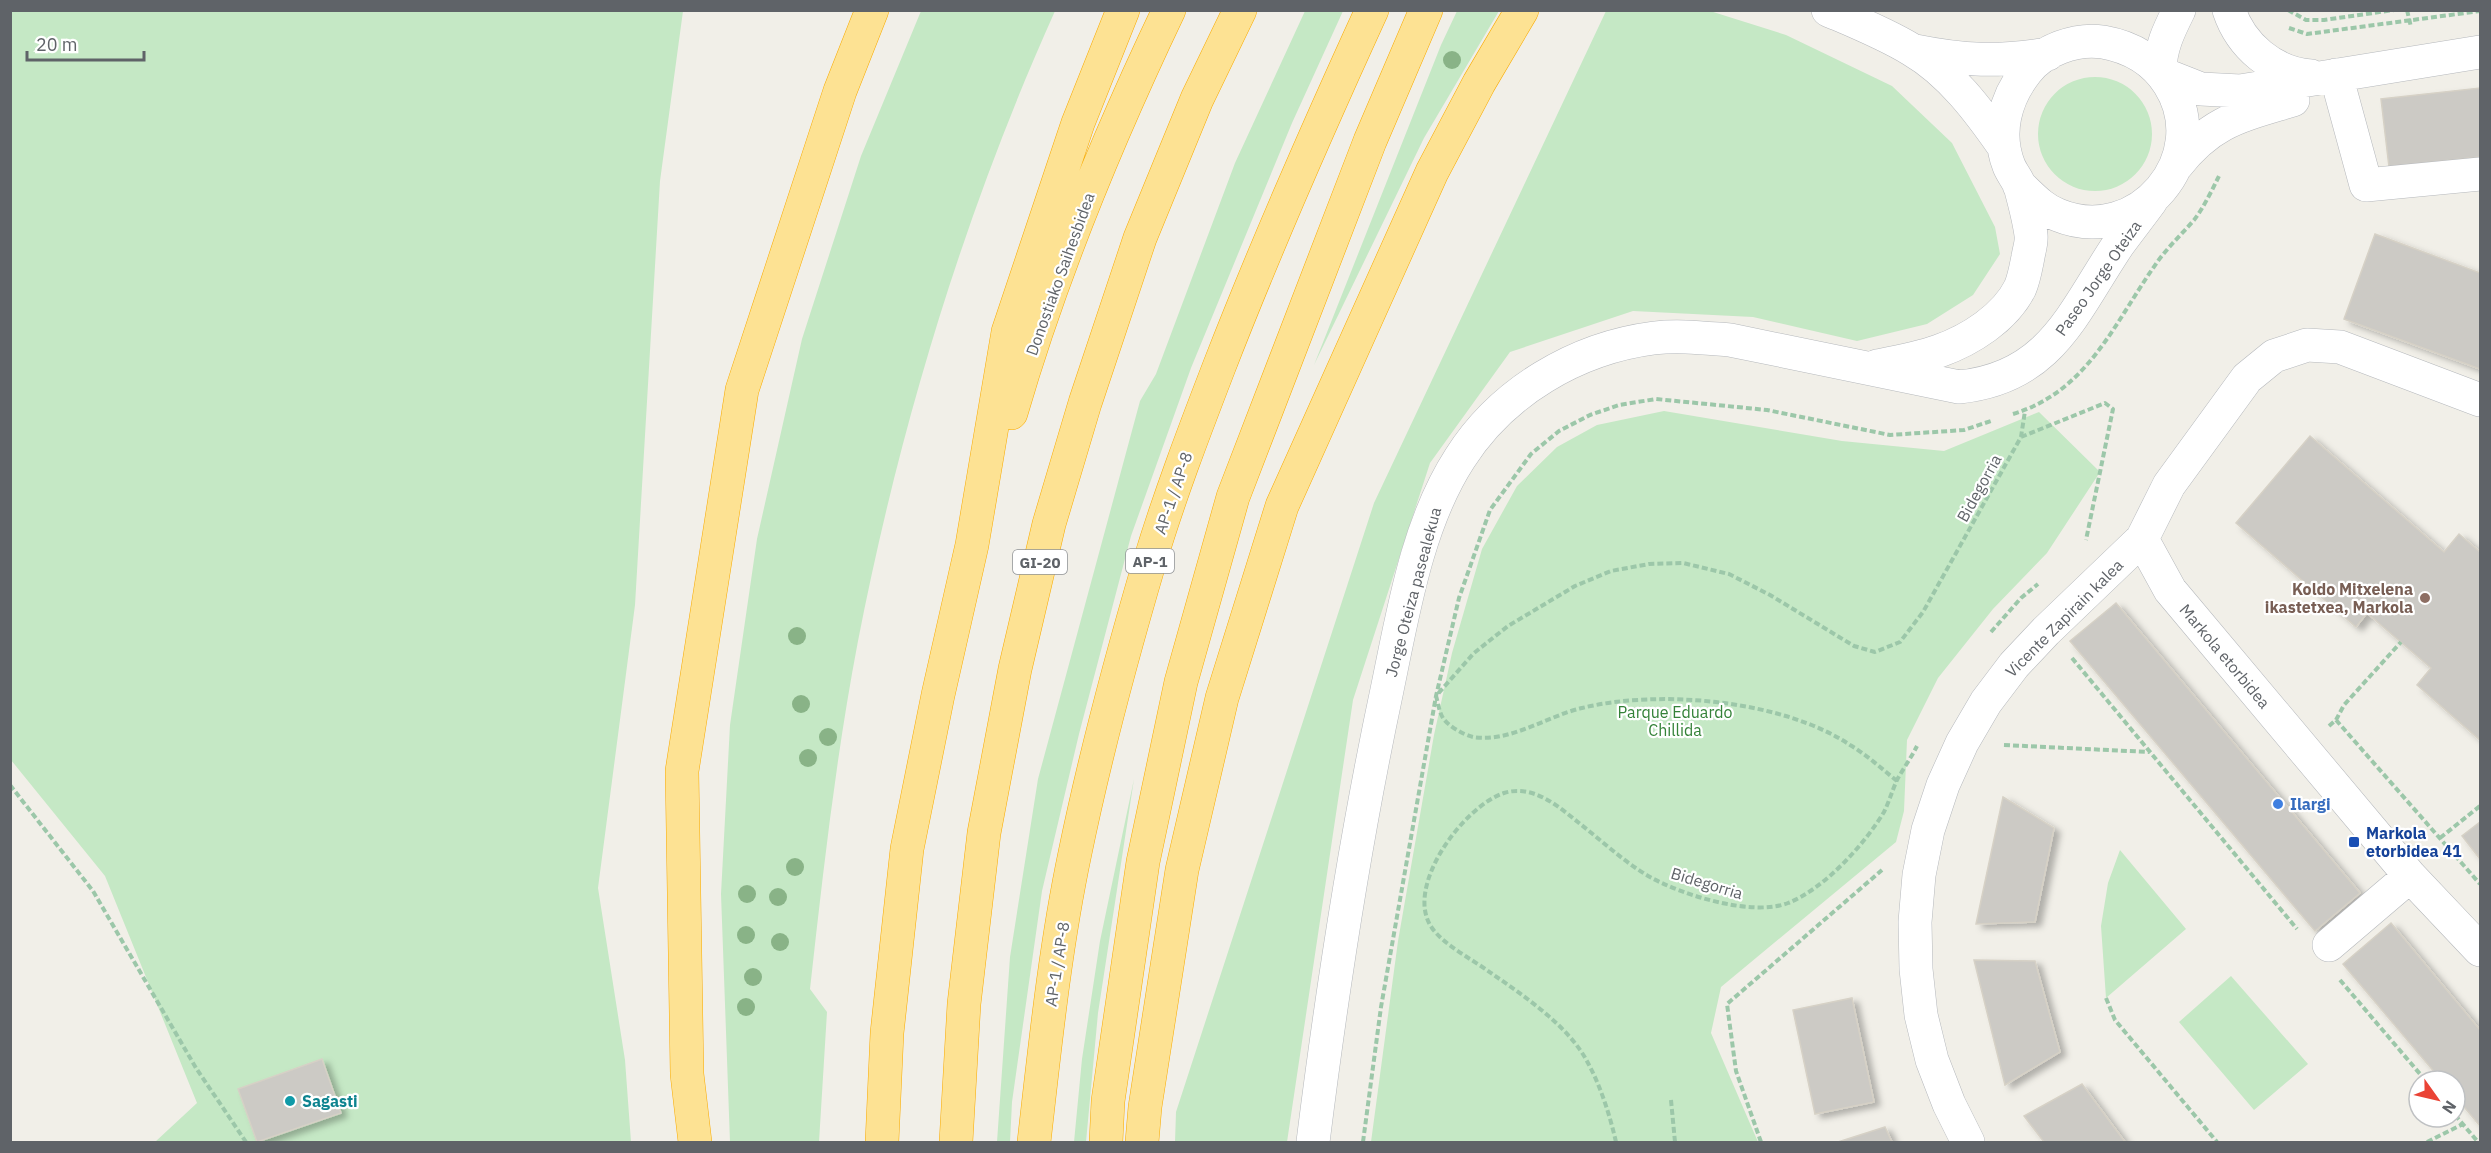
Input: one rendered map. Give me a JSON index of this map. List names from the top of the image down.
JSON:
{
  "streets": {
    "highway": [
      "Donostiako Saihesbidea",
      "AP-1 / AP-8",
      "AP-1",
      "GI-20"
    ],
    "street": [
      "Paseo Jorge Oteiza",
      "Jorge Oteiza pasealekua",
      "Vicente Zapirain kalea",
      "Markola etorbidea"
    ],
    "path": ["Bidegorria"]
  },
  "crossings": [
    ["Paseo Jorge Oteiza", "Jorge Oteiza pasealekua"],
    ["Vicente Zapirain kalea", "Markola etorbidea"]
  ],
  "parks": ["Parque Eduardo Chillida"],
  "places": {
    "other": ["Koldo Mitxelena ikastetxea, Markola", "Ilargi", "Sagasti"],
    "transit": ["Markola etorbidea 41"]
  },
  "scale_bar": "20 m",
  "north": "bottom right"
}
